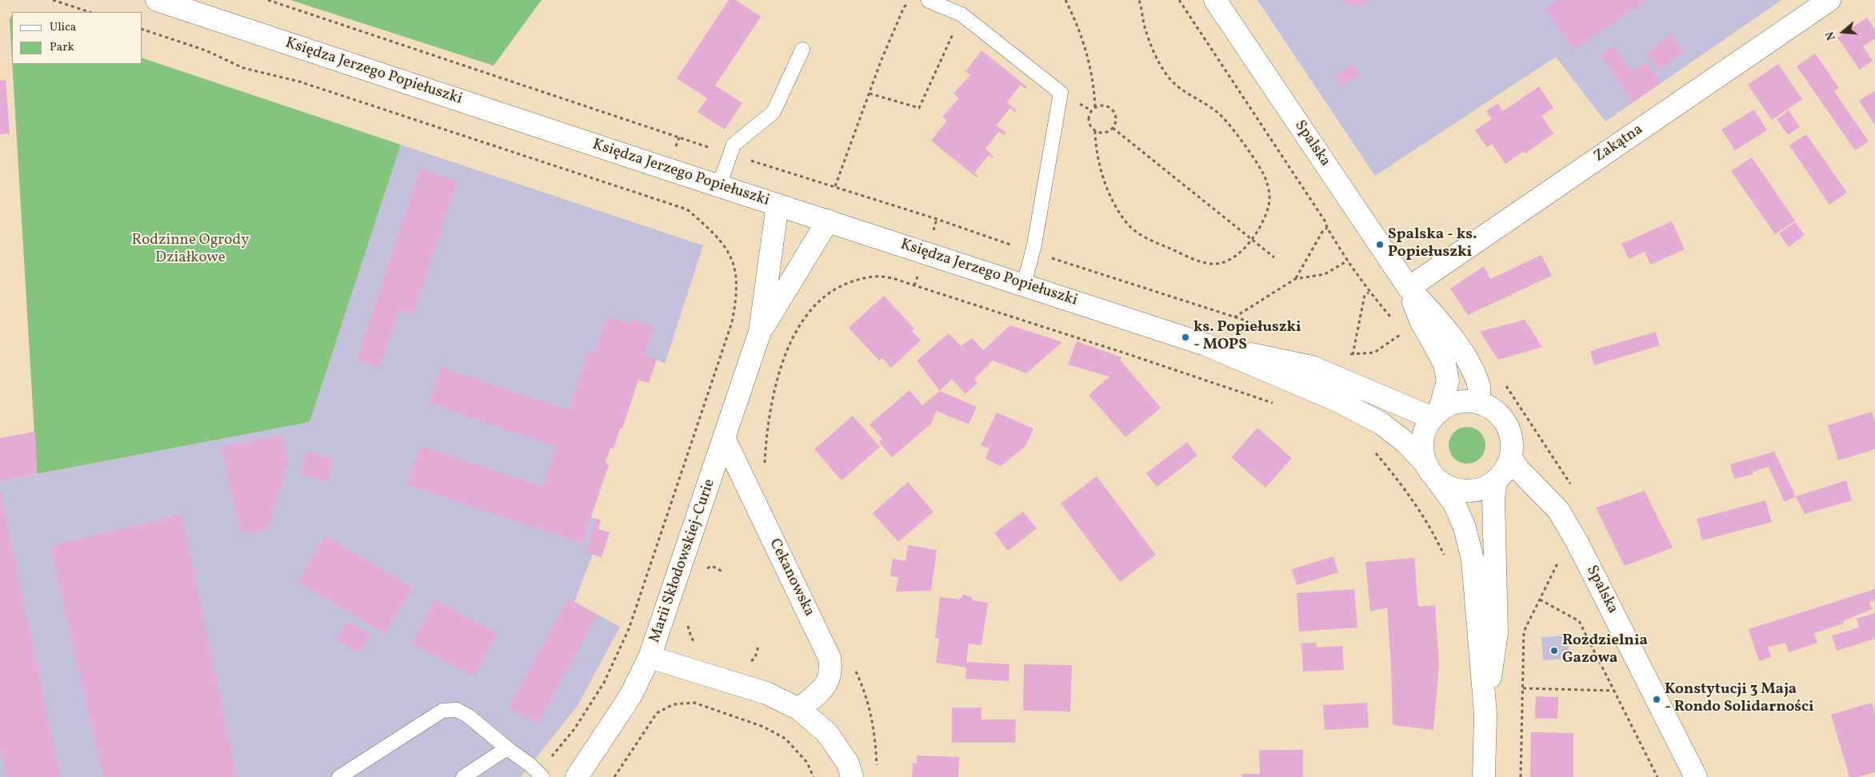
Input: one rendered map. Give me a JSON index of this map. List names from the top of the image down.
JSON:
{
  "streets": {
    "street": [
      "Księdza Jerzego Popiełuszki",
      "Spalska",
      "Zakątna",
      "Marii Skłodowskiej-Curie",
      "Cekanowska"
    ]
  },
  "crossings": [
    ["Księdza Jerzego Popiełuszki", "Spalska"],
    ["Księdza Jerzego Popiełuszki", "Marii Skłodowskiej-Curie"],
    ["Spalska", "Zakątna"],
    ["Marii Skłodowskiej-Curie", "Cekanowska"]
  ],
  "parks": ["Rodzinne Ogrody Działkowe"],
  "places": [
    "Spalska - ks. Popiełuszki",
    "ks. Popiełuszki - MOPS",
    "Rozdzielnia Gazowa",
    "Konstytucji 3 Maja - Rondo Solidarności"
  ],
  "legend": ["Ulica", "Park"],
  "north": "left"
}
